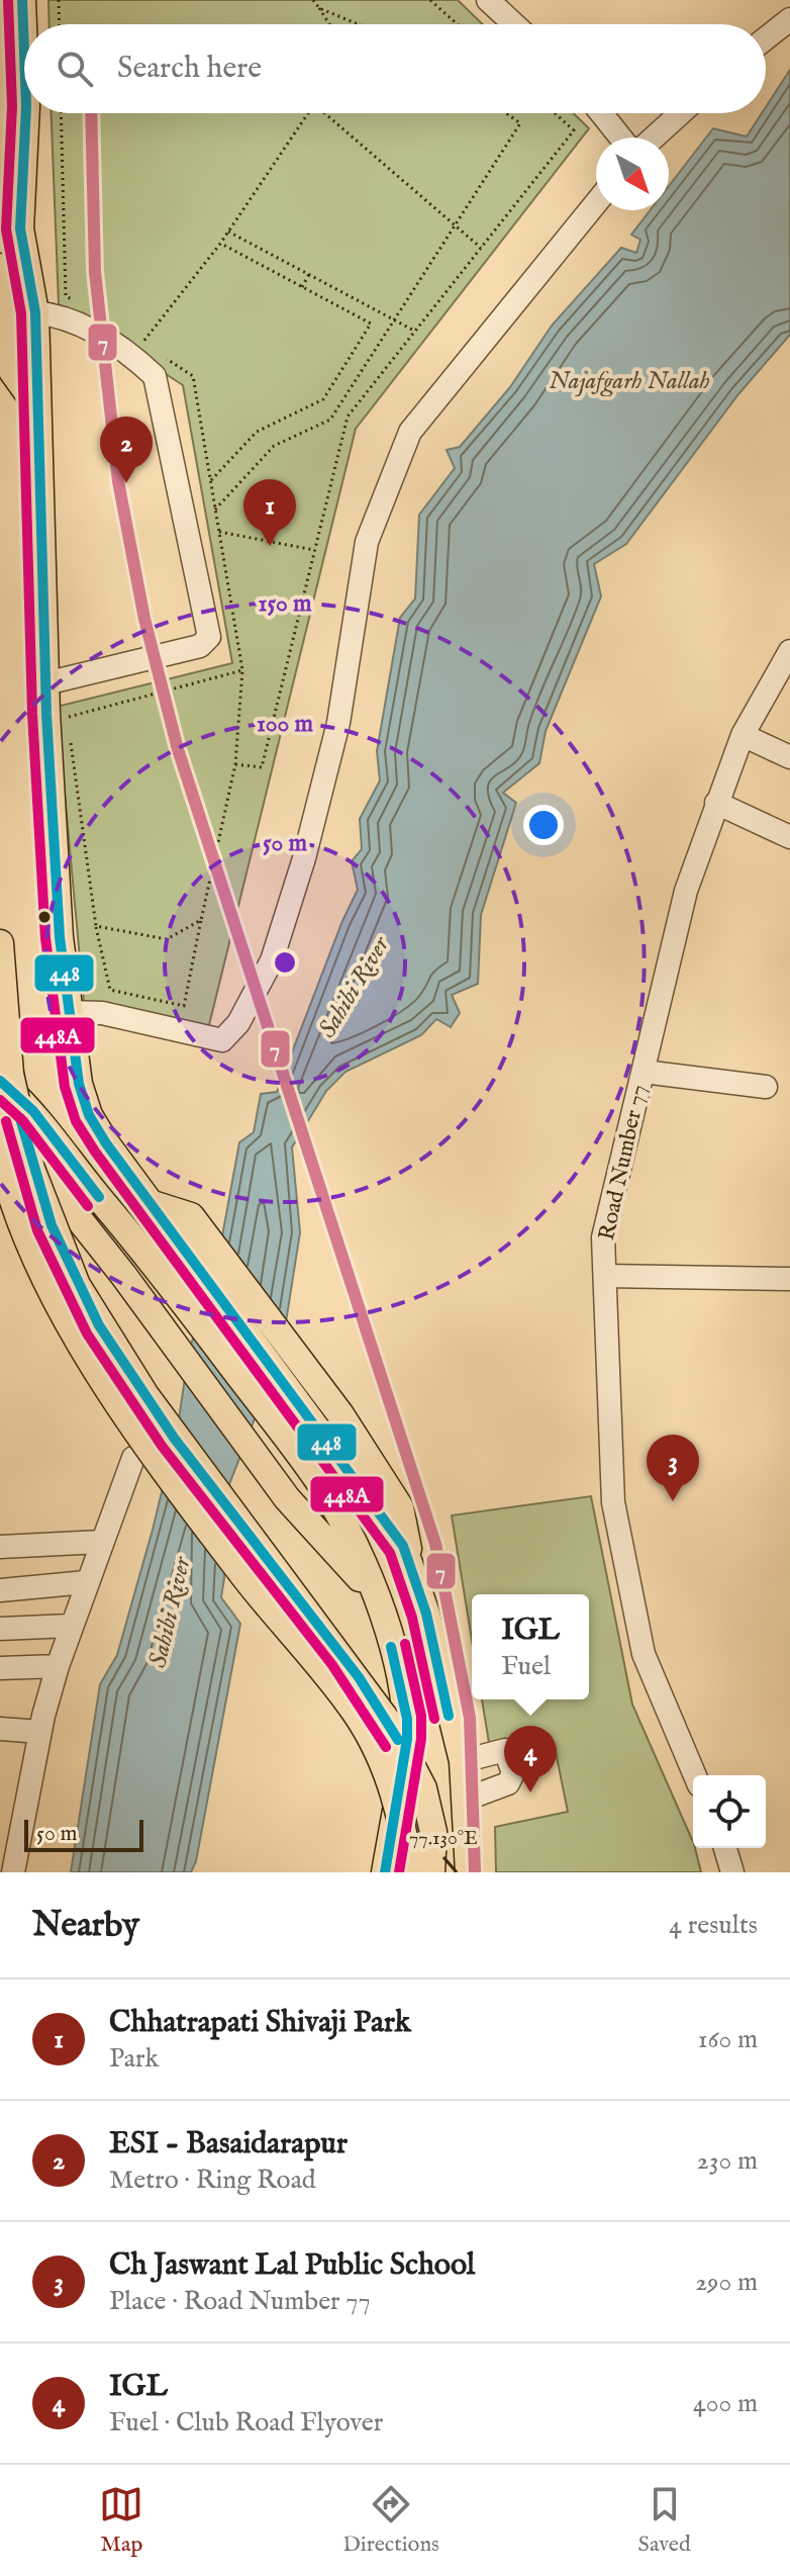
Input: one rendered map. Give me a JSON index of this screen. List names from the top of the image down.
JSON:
{
  "streets": {
    "street": ["Road Number 77"]
  },
  "water": ["Najafgarh Nallah", "Sahibi River"],
  "lines": ["transit line 448", "transit line 448A", "transit line 7"],
  "scale_bar": "50 m",
  "north": "bottom right",
  "page": {
    "search": "Search here",
    "pins": [
      "2",
      "1",
      "3",
      "4"
    ],
    "popup": ["IGL", "Fuel"],
    "scale": "50 m",
    "heading": ["Nearby", "4 results"],
    "list": [
      {
        "mark": "1",
        "name": "Chhatrapati Shivaji Park",
        "note": "Park",
        "value": "160 m"
      },
      {
        "mark": "2",
        "name": "ESI - Basaidarapur",
        "note": "Metro · Ring Road",
        "value": "230 m"
      },
      {
        "mark": "3",
        "name": "Ch Jaswant Lal Public School",
        "note": "Place · Road Number 77",
        "value": "290 m"
      },
      {
        "mark": "4",
        "name": "IGL",
        "note": "Fuel · Club Road Flyover",
        "value": "400 m"
      }
    ],
    "nav": ["Map", "Directions", "Saved"]
  },
  "coordinates": ["77.130°E"],
  "rings": ["150 m", "100 m", "50 m"]
}
